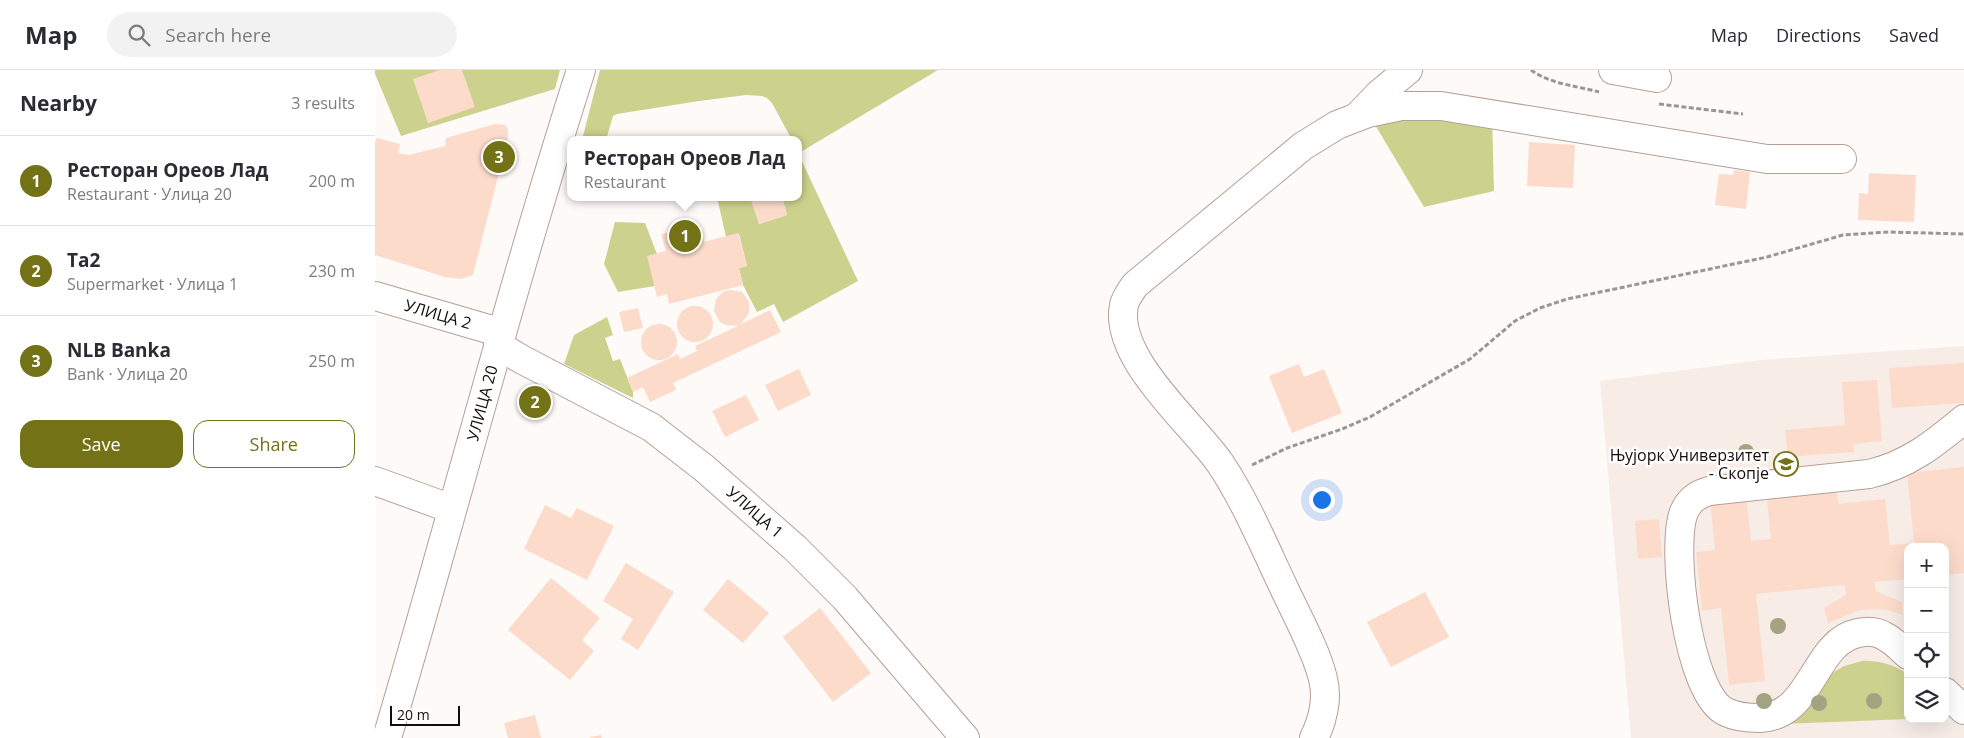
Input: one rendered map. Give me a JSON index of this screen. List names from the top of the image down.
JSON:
{
  "streets": {
    "street": ["УЛИЦА 2", "УЛИЦА 20", "УЛИЦА 1"]
  },
  "crossings": [
    ["УЛИЦА 2", "УЛИЦА 20"],
    ["УЛИЦА 2", "УЛИЦА 1"],
    ["УЛИЦА 20", "УЛИЦА 1"]
  ],
  "places": {
    "school or university": ["Њујорк Универзитет - Скопје"]
  },
  "scale_bar": "20 m",
  "page": {
    "header": "Map",
    "search": "Search here",
    "nav": ["Map", "Directions", "Saved"],
    "heading": ["Nearby", "3 results"],
    "list": [
      {
        "mark": "1",
        "name": "Ресторан Ореов Лад",
        "note": "Restaurant · Улица 20",
        "value": "200 m"
      },
      {
        "mark": "2",
        "name": "Ta2",
        "note": "Supermarket · Улица 1",
        "value": "230 m"
      },
      {
        "mark": "3",
        "name": "NLB Banka",
        "note": "Bank · Улица 20",
        "value": "250 m"
      }
    ],
    "popup": ["Ресторан Ореов Лад", "Restaurant"],
    "pins": ["3", "1", "2"],
    "buttons": ["Save", "Share"],
    "map_buttons": ["+", "−"],
    "scale": "20 m"
  }
}
